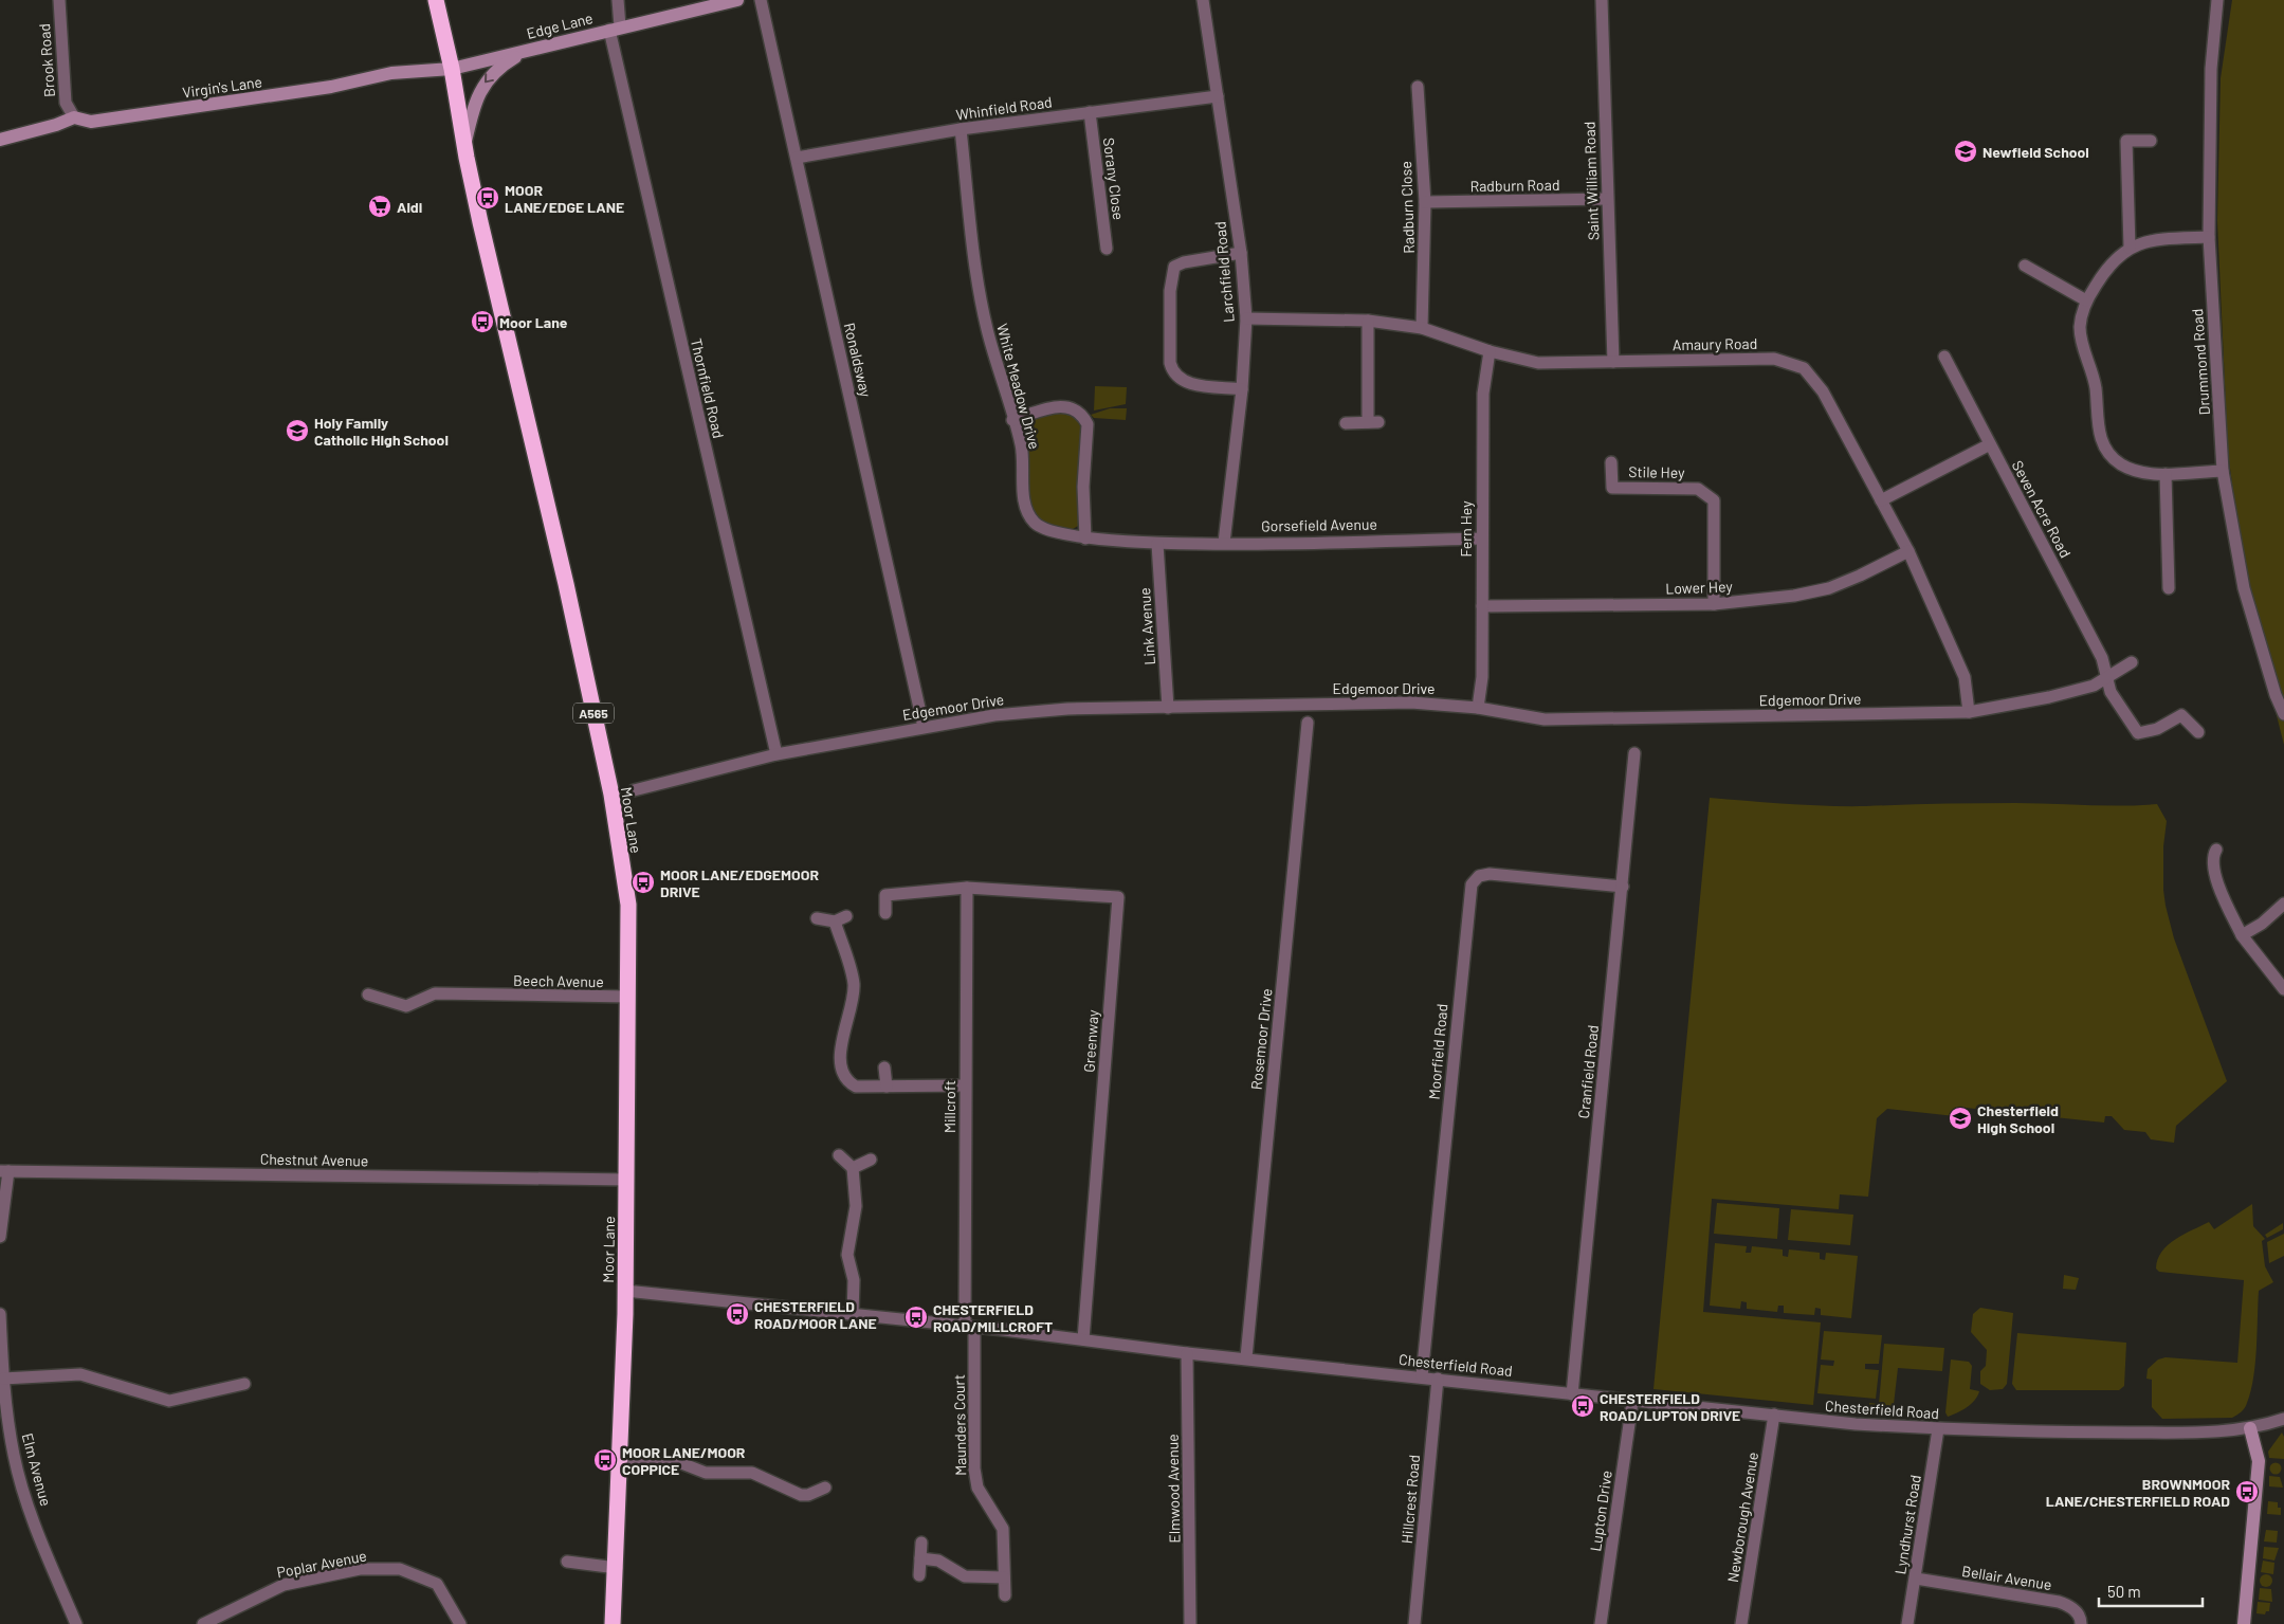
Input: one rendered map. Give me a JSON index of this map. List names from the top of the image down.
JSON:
{
  "streets": {
    "highway": ["A565", "Moor Lane"],
    "street": [
      "Edge Lane",
      "Brook Road",
      "Virgin's Lane",
      "Whinfield Road",
      "Sorany Close",
      "Saint William Road",
      "Radburn Road",
      "Radburn Close",
      "Larchfield Road",
      "Amaury Road",
      "Ronaldsway",
      "Drummond Road",
      "White Meadow Drive",
      "Thornfield Road",
      "Stile Hey",
      "Seven Acre Road",
      "Gorsefield Avenue",
      "Fern Hey",
      "Lower Hey",
      "Link Avenue",
      "Edgemoor Drive",
      "Beech Avenue",
      "Rosemoor Drive",
      "Greenway",
      "Moorfield Road",
      "Cranfield Road",
      "Millcroft",
      "Chestnut Avenue",
      "Chesterfield Road",
      "Maunders Court",
      "Elm Avenue",
      "Elmwood Avenue",
      "Hillcrest Road",
      "Lupton Drive",
      "Newborough Avenue",
      "Lyndhurst Road",
      "Poplar Avenue",
      "Bellair Avenue"
    ]
  },
  "crossings": [
    ["Edge Lane", "Virgin's Lane"],
    ["Edge Lane", "Thornfield Road"],
    ["Edge Lane", "A565"],
    ["Edge Lane", "Moor Lane"],
    ["Brook Road", "Virgin's Lane"],
    ["Virgin's Lane", "A565"],
    ["Virgin's Lane", "Moor Lane"],
    ["Whinfield Road", "Sorany Close"],
    ["Whinfield Road", "Larchfield Road"],
    ["Whinfield Road", "Ronaldsway"],
    ["Whinfield Road", "White Meadow Drive"],
    ["Saint William Road", "Radburn Road"],
    ["Saint William Road", "Amaury Road"],
    ["Radburn Road", "Radburn Close"],
    ["Radburn Close", "Amaury Road"],
    ["Larchfield Road", "Amaury Road"],
    ["Larchfield Road", "Gorsefield Avenue"],
    ["Amaury Road", "Fern Hey"],
    ["Amaury Road", "Lower Hey"],
    ["Amaury Road", "Edgemoor Drive"],
    ["Ronaldsway", "Edgemoor Drive"],
    ["White Meadow Drive", "Gorsefield Avenue"],
    ["White Meadow Drive", "Link Avenue"],
    ["Thornfield Road", "Edgemoor Drive"],
    ["Stile Hey", "Lower Hey"],
    ["Seven Acre Road", "Edgemoor Drive"],
    ["Gorsefield Avenue", "Fern Hey"],
    ["Gorsefield Avenue", "Link Avenue"],
    ["Fern Hey", "Lower Hey"],
    ["Fern Hey", "Edgemoor Drive"],
    ["Link Avenue", "Edgemoor Drive"],
    ["A565", "Moor Lane"],
    ["Moor Lane", "Beech Avenue"],
    ["Moor Lane", "Chestnut Avenue"],
    ["Moor Lane", "Chesterfield Road"],
    ["Rosemoor Drive", "Chesterfield Road"],
    ["Greenway", "Millcroft"],
    ["Greenway", "Chesterfield Road"],
    ["Moorfield Road", "Cranfield Road"],
    ["Moorfield Road", "Chesterfield Road"],
    ["Cranfield Road", "Chesterfield Road"],
    ["Millcroft", "Chesterfield Road"],
    ["Millcroft", "Maunders Court"],
    ["Chesterfield Road", "Maunders Court"],
    ["Chesterfield Road", "Elmwood Avenue"],
    ["Chesterfield Road", "Hillcrest Road"],
    ["Chesterfield Road", "Lupton Drive"],
    ["Chesterfield Road", "Newborough Avenue"],
    ["Chesterfield Road", "Lyndhurst Road"],
    ["Lyndhurst Road", "Bellair Avenue"]
  ],
  "places": {
    "school or university": ["Newfield School", "Holy Family Catholic High School", "Chesterfield High School"],
    "bus stop": [
      "MOOR LANE/EDGE LANE",
      "Moor Lane",
      "MOOR LANE/EDGEMOOR DRIVE",
      "CHESTERFIELD ROAD/MOOR LANE",
      "CHESTERFIELD ROAD/MILLCROFT",
      "CHESTERFIELD ROAD/LUPTON DRIVE",
      "MOOR LANE/MOOR COPPICE",
      "BROWNMOOR LANE/CHESTERFIELD ROAD"
    ],
    "supermarket": ["Aldi"]
  },
  "scale_bar": "50 m"
}
